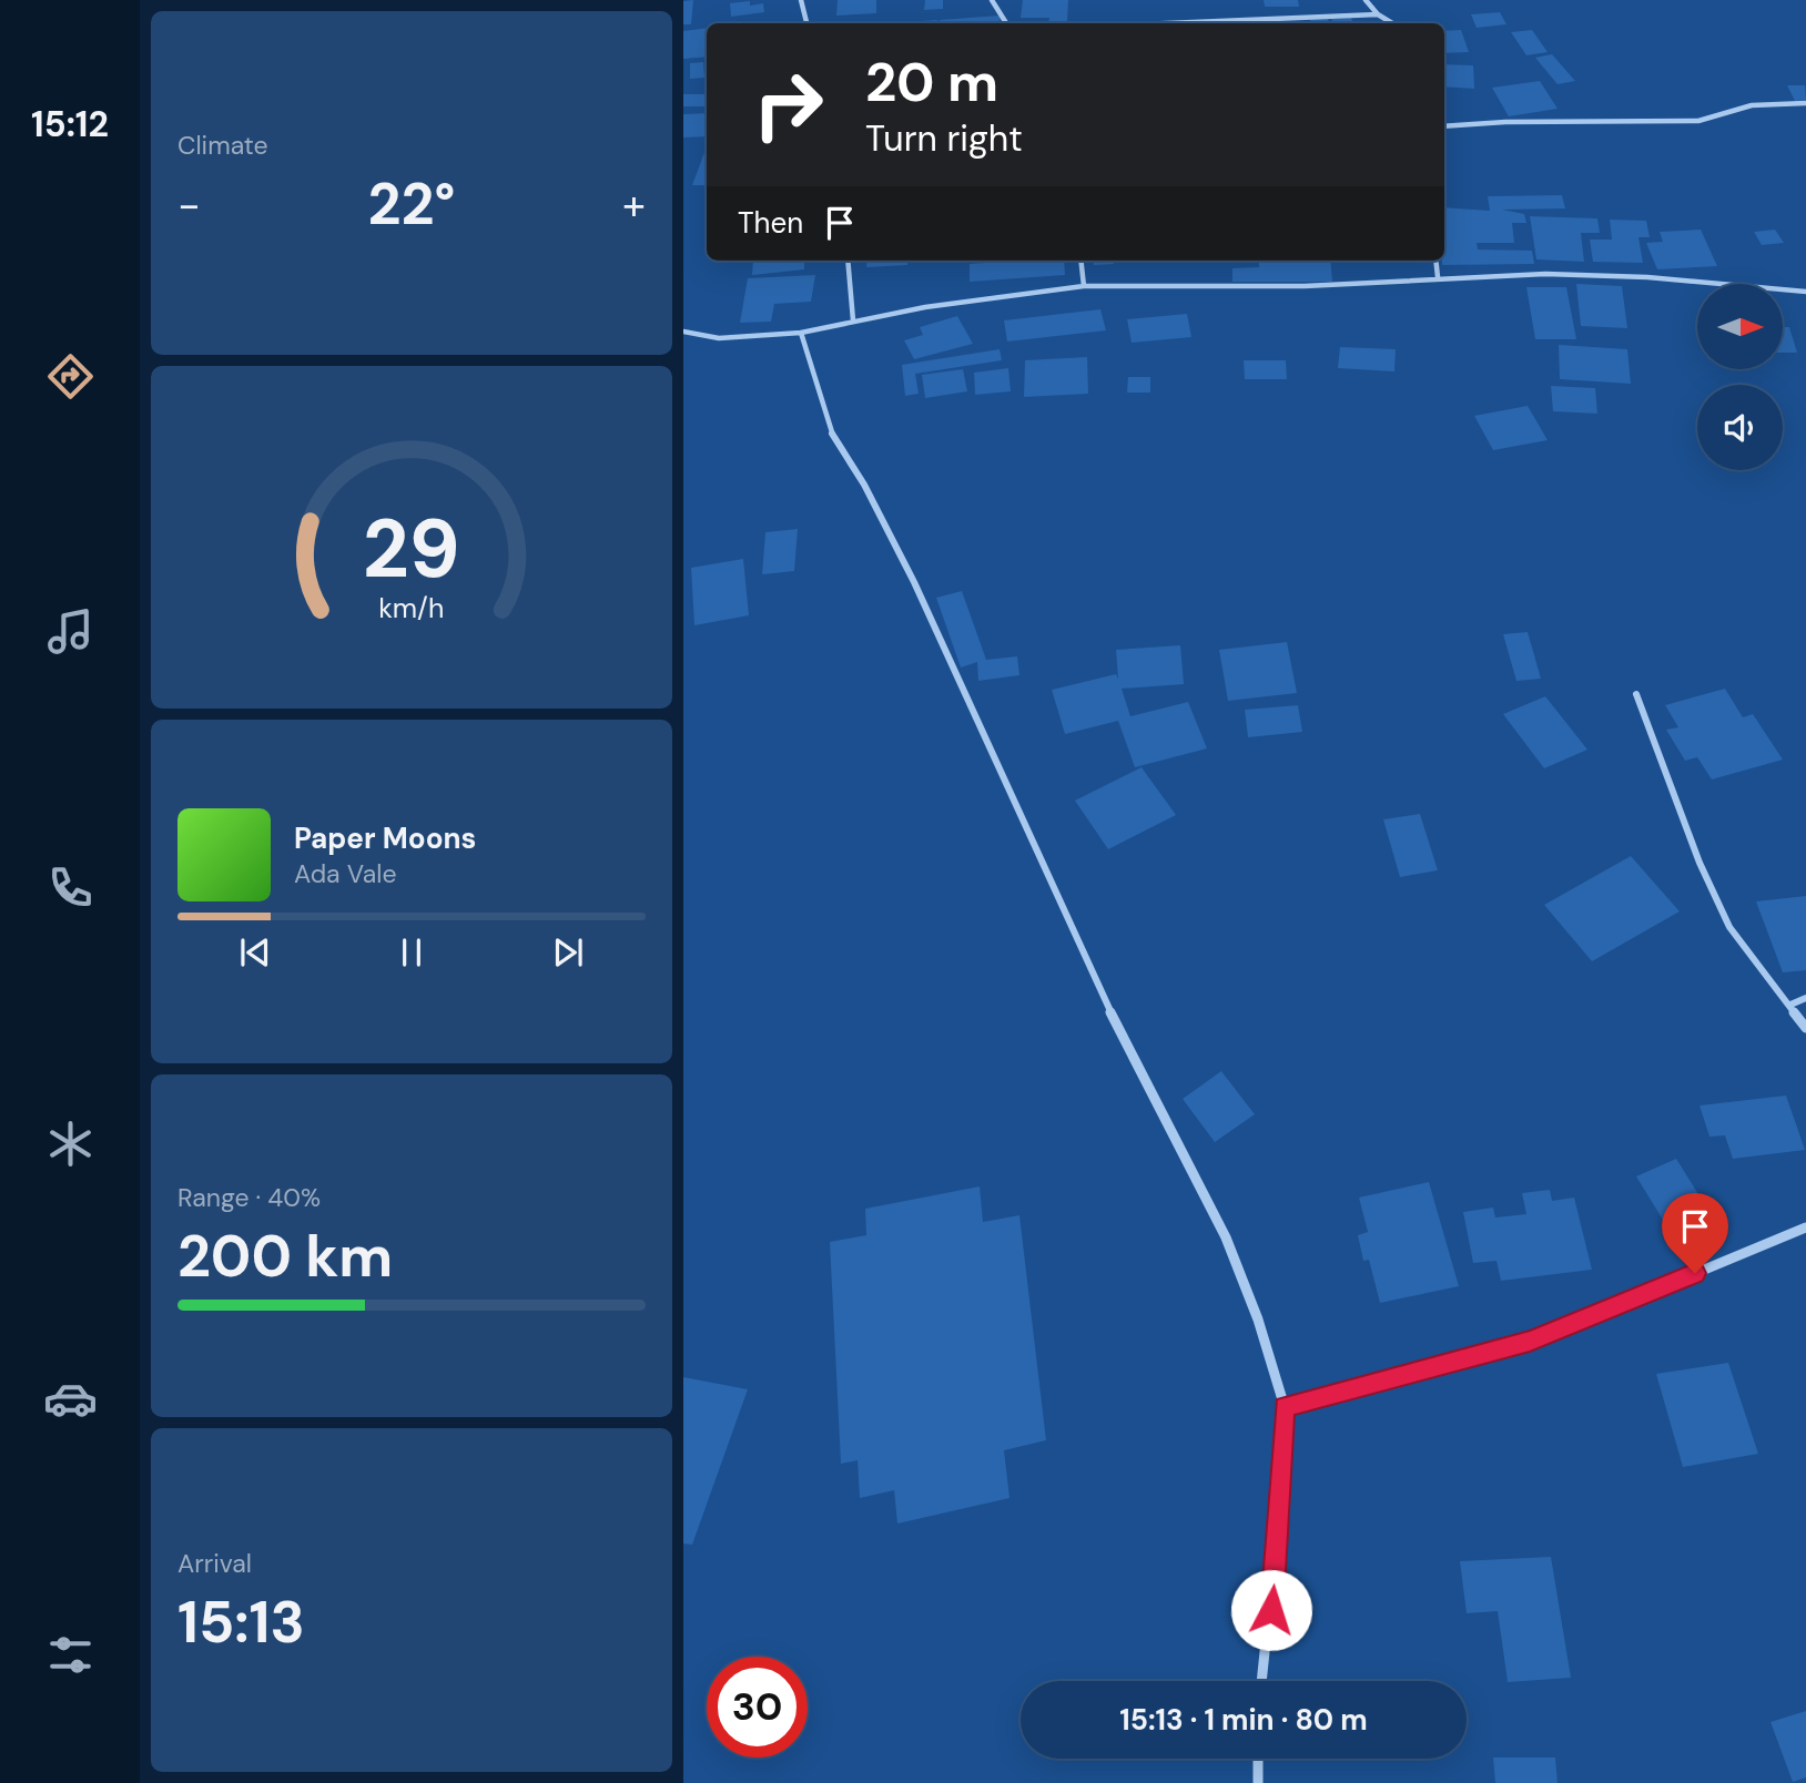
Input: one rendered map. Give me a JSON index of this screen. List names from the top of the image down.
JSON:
{
  "north": "right",
  "page": {
    "tabs": "15:12",
    "tile": [
      "Climate",
      ["Range · 40%", "200 km"],
      ["Arrival", "15:13"]
    ],
    "turn": ["20 m", "Turn right"],
    "heat": ["−", "22°", "+"],
    "then": "Then",
    "song": ["Paper Moons", "Ada Vale"],
    "limit": "30",
    "trip": "15:13 · 1 min · 80 m",
    "gauge": ["29", "km/h"]
  }
}
